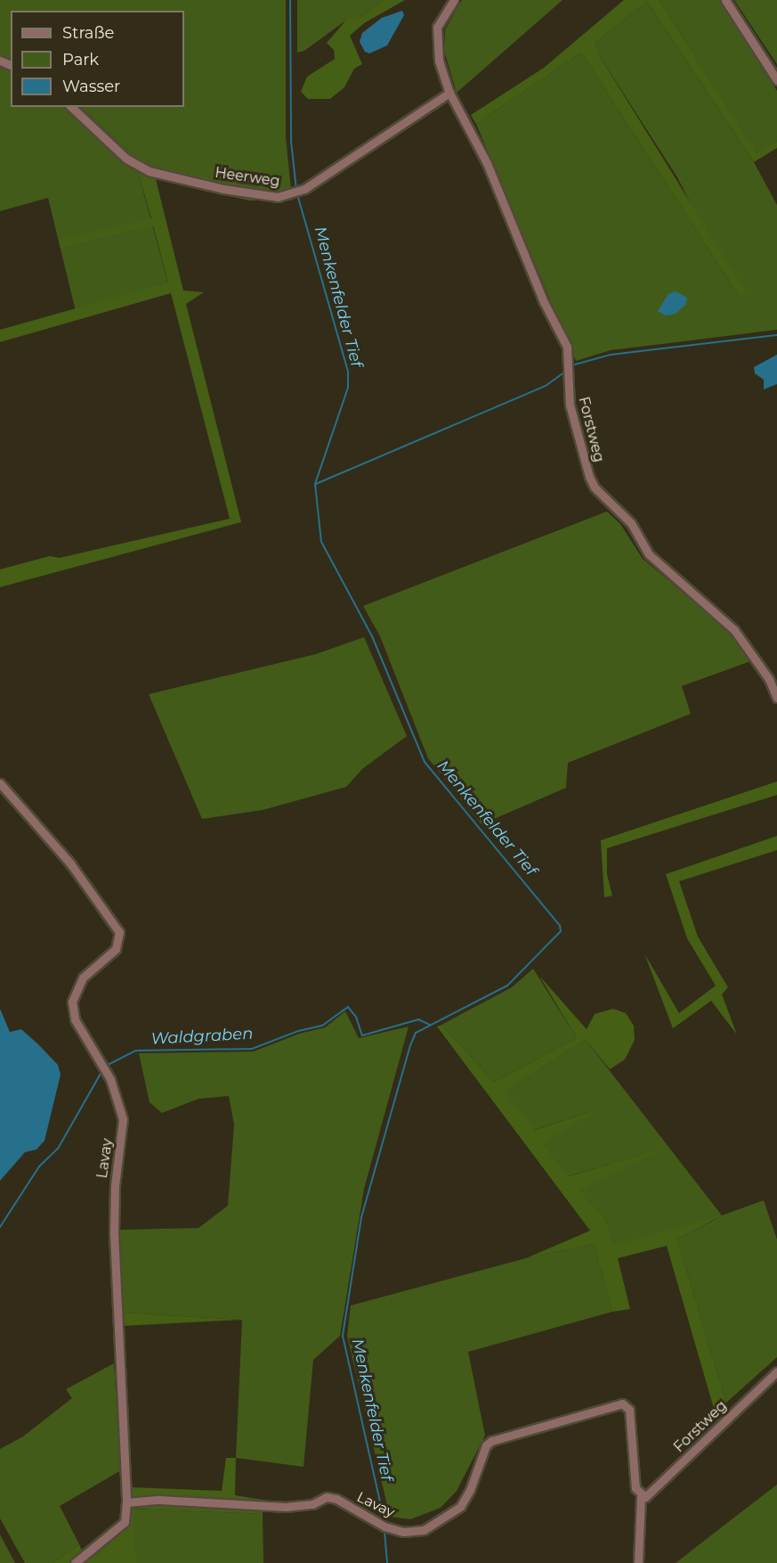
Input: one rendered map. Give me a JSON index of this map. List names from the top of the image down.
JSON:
{
  "streets": {
    "street": ["Heerweg", "Forstweg", "Lavay"]
  },
  "crossings": [
    ["Heerweg", "Forstweg"],
    ["Forstweg", "Lavay"]
  ],
  "water": ["Menkenfelder Tief", "Waldgraben"],
  "legend": ["Straße", "Park", "Wasser"]
}
